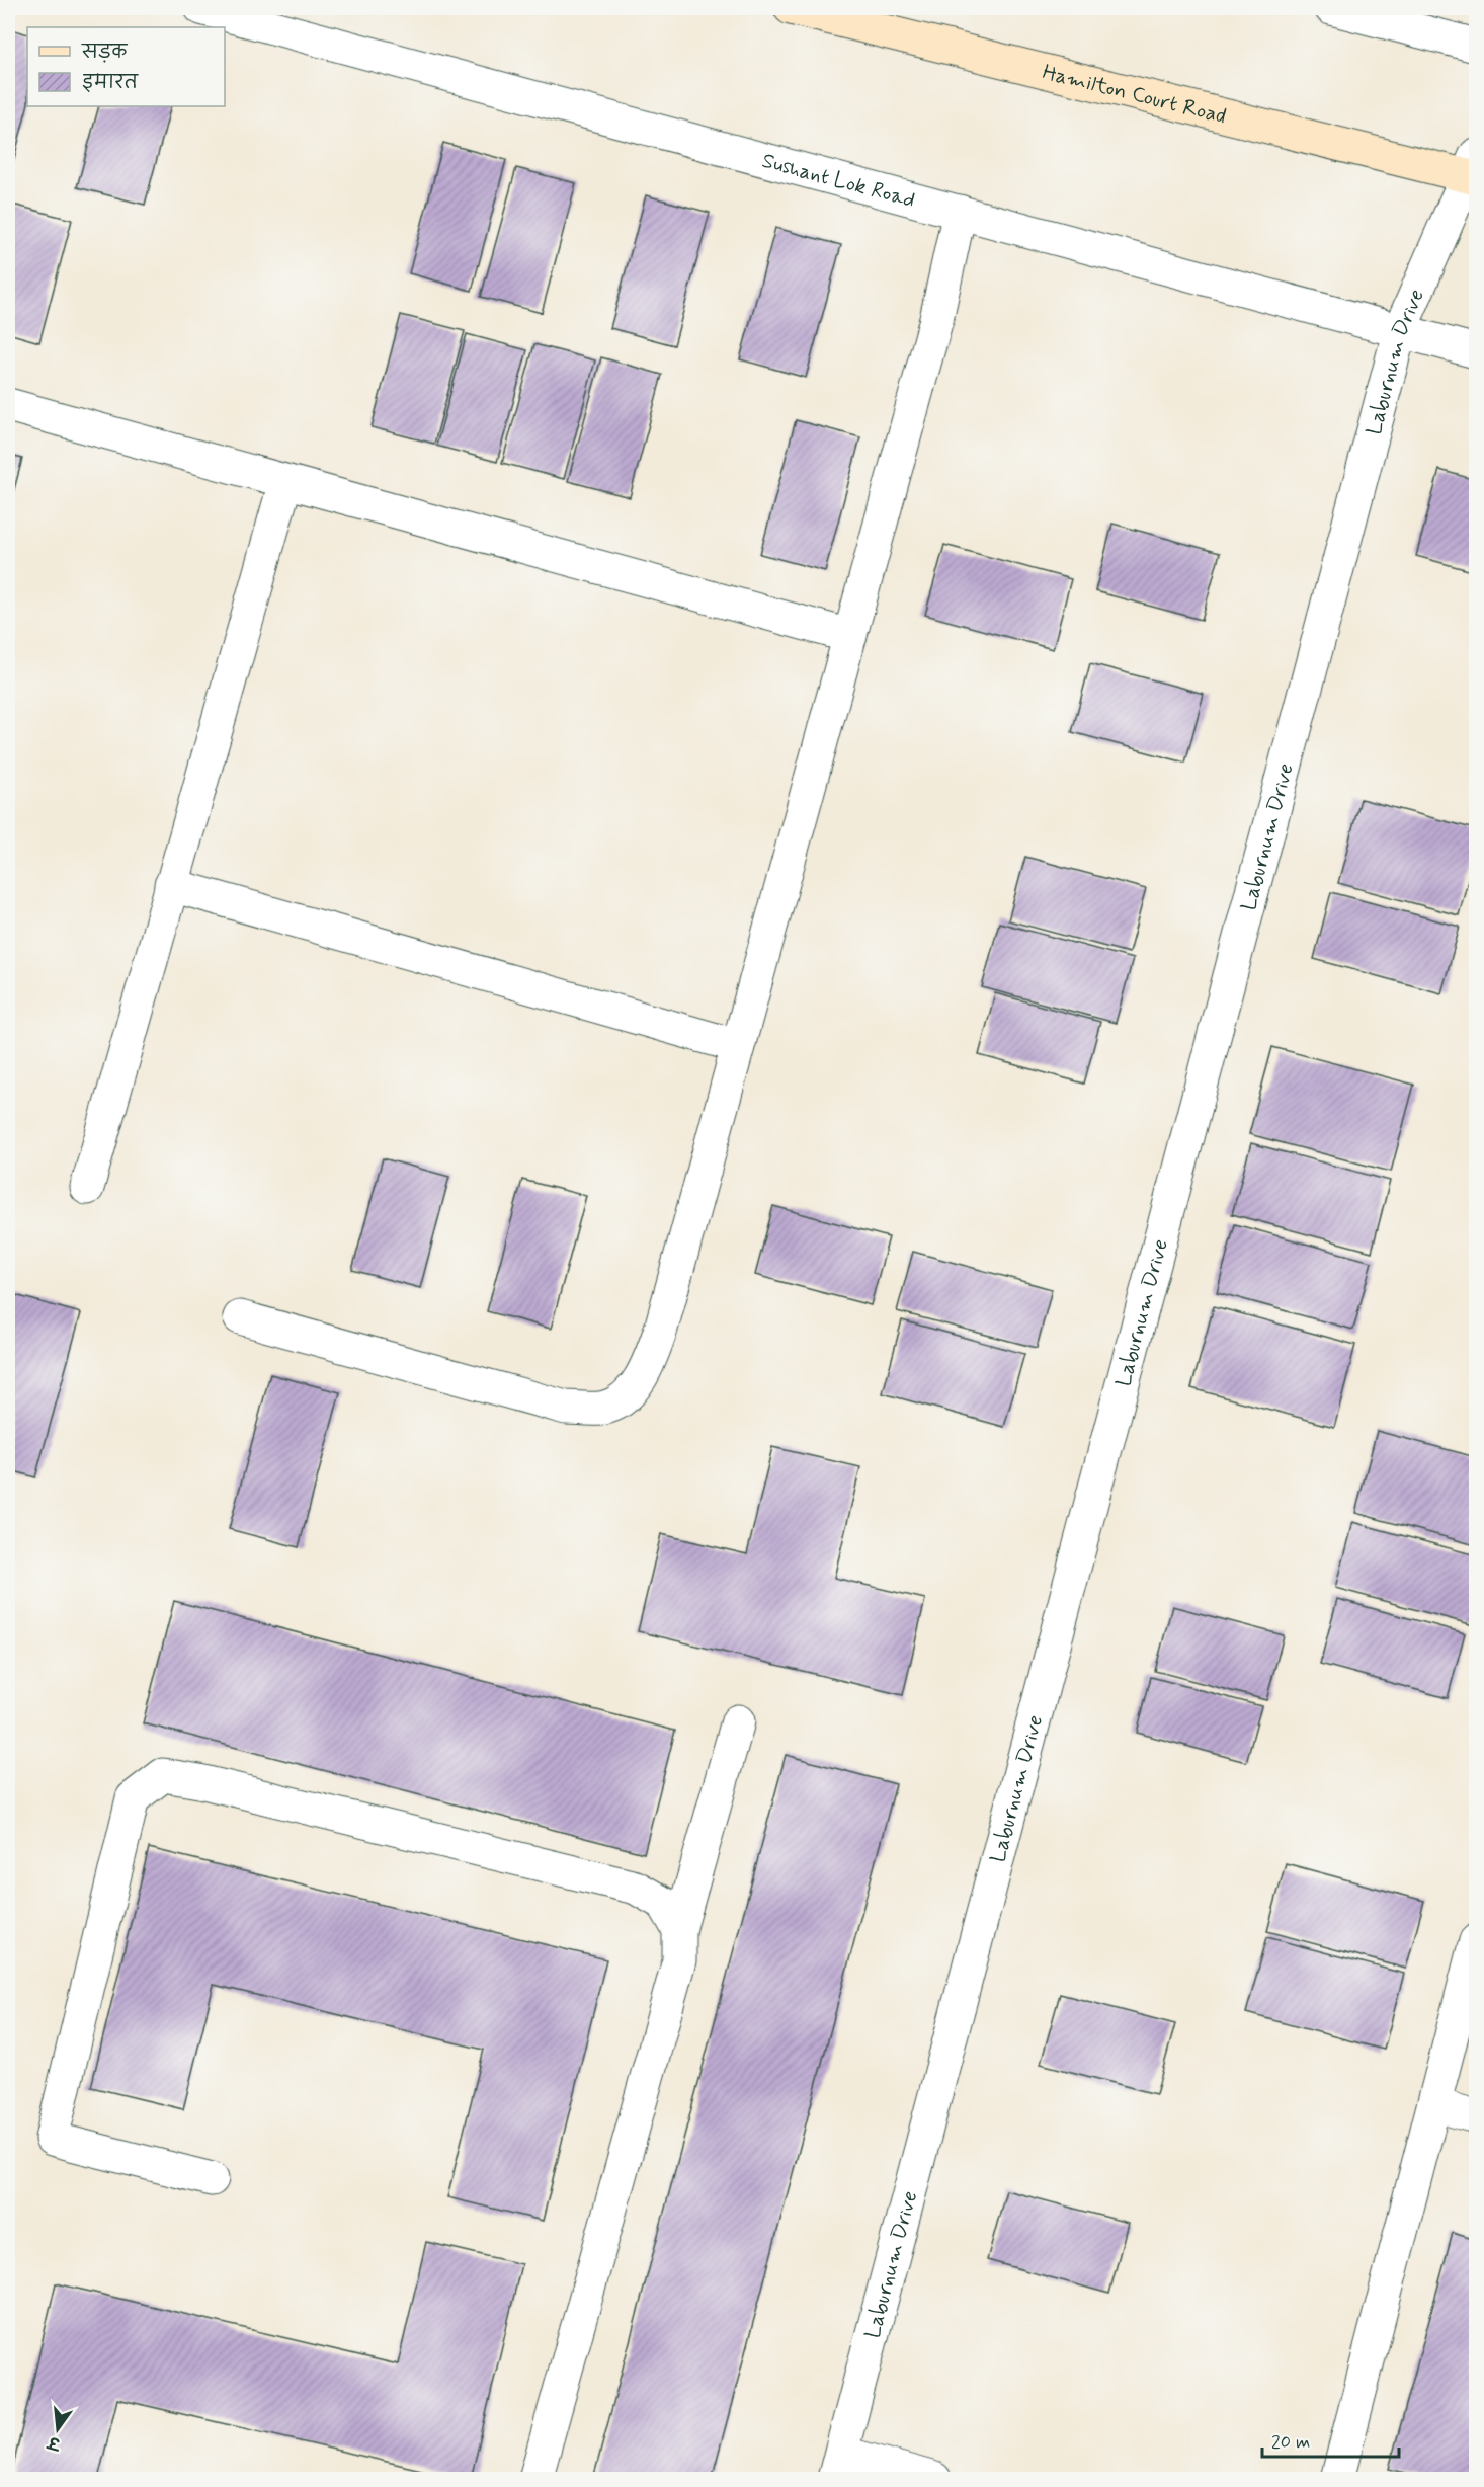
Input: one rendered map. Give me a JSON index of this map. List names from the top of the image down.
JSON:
{
  "streets": {
    "main road": ["Hamilton Court Road"],
    "street": ["Sushant Lok Road", "Laburnum Drive"]
  },
  "crossings": [
    ["Hamilton Court Road", "Laburnum Drive"],
    ["Sushant Lok Road", "Laburnum Drive"]
  ],
  "legend": ["सड़क", "इमारत"],
  "scale_bar": "20 m",
  "north": "bottom"
}
